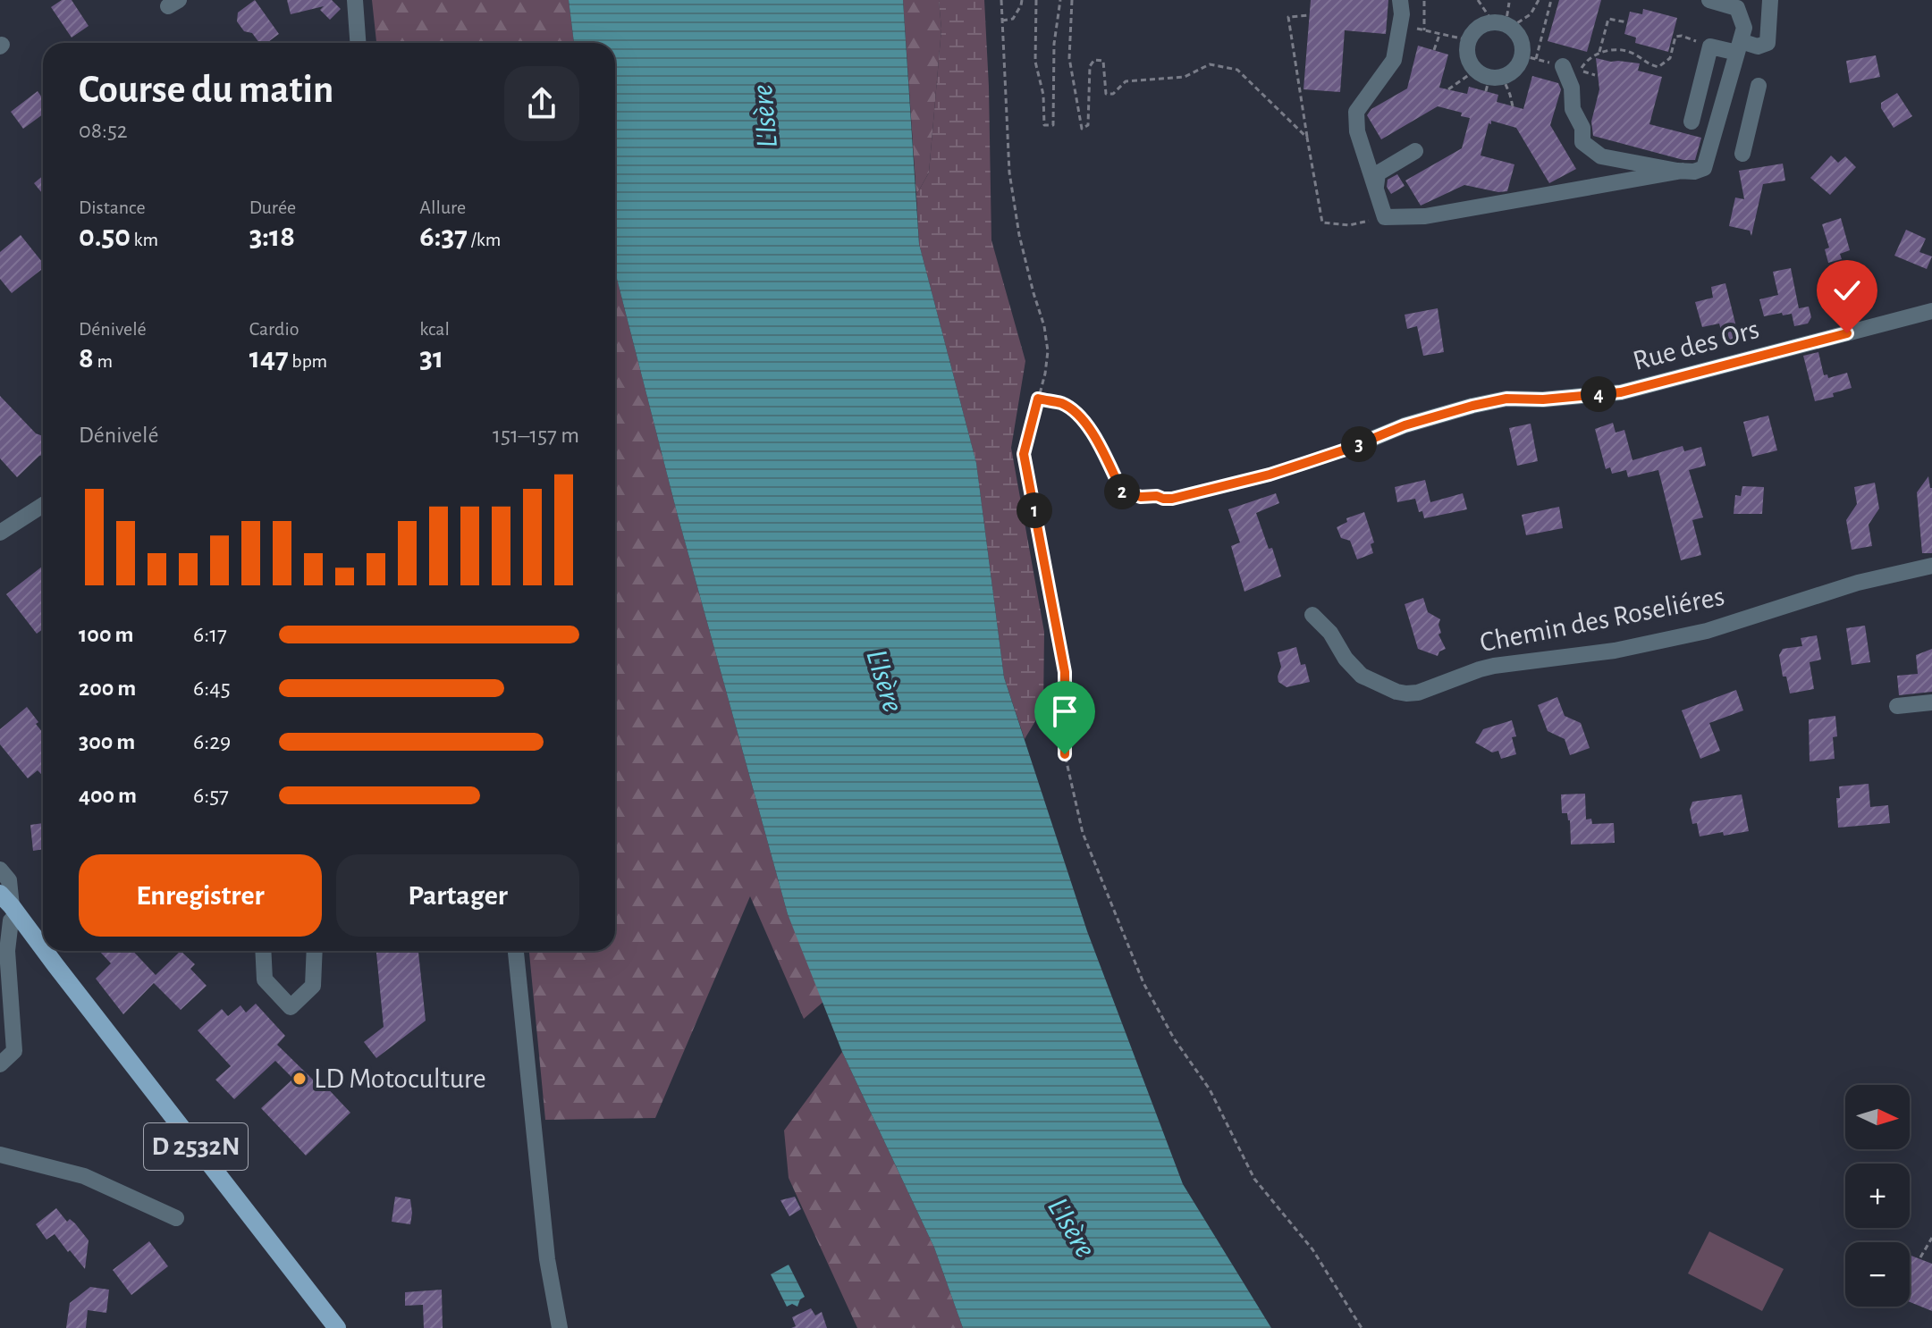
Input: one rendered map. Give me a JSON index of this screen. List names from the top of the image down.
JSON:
{
  "streets": {
    "main road": ["D 2532N"],
    "street": ["Rue des Ors", "Chemin des Roseliéres"]
  },
  "water": ["L'Isère"],
  "places": ["LD Motoculture"],
  "north": "right",
  "page": {
    "heading": ["Course du matin", "08:52"],
    "stats": [
      ["Distance", "0.50 km"],
      ["Durée", "3:18"],
      ["Allure", "6:37 /km"],
      ["Dénivelé", "8 m"],
      ["Cardio", "147 bpm"],
      ["kcal", "31"]
    ],
    "pins": [
      "4",
      "3",
      "2",
      "1"
    ],
    "chart": ["Dénivelé", "151–157 m"],
    "list": [
      {
        "name": "100 m",
        "note": "6:17"
      },
      {
        "name": "200 m",
        "note": "6:45"
      },
      {
        "name": "300 m",
        "note": "6:29"
      },
      {
        "name": "400 m",
        "note": "6:57"
      }
    ],
    "buttons": ["Enregistrer", "Partager"],
    "map_buttons": ["+", "−"]
  }
}
